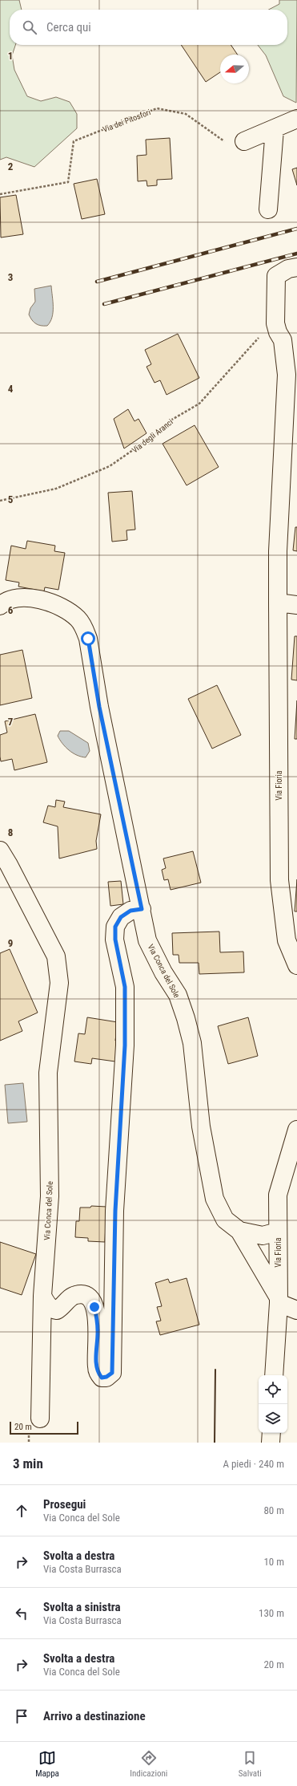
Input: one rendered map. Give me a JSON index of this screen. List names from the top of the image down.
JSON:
{
  "streets": {
    "street": ["Via Fioria", "Via Conca del Sole"],
    "path": ["Via dei Pitosfori", "Via degli Aranci"]
  },
  "crossings": [
    ["Via degli Aranci", "Via Fioria"],
    ["Via Fioria", "Via Conca del Sole"]
  ],
  "scale_bar": "20 m",
  "north": "left",
  "page": {
    "search": "Cerca qui",
    "scale": "20 m",
    "heading": ["3 min", "A piedi · 240 m"],
    "list": [
      ["Prosegui", "Via Conca del Sole", "80 m"],
      ["Svolta a destra", "Via Costa Burrasca", "10 m"],
      ["Svolta a sinistra", "Via Costa Burrasca", "130 m"],
      ["Svolta a destra", "Via Conca del Sole", "20 m"],
      "Arrivo a destinazione"
    ],
    "nav": ["Mappa", "Indicazioni", "Salvati"]
  },
  "grid": {
    "rows": [
      "1",
      "2",
      "3",
      "4",
      "5",
      "6",
      "7",
      "8",
      "9"
    ]
  }
}
